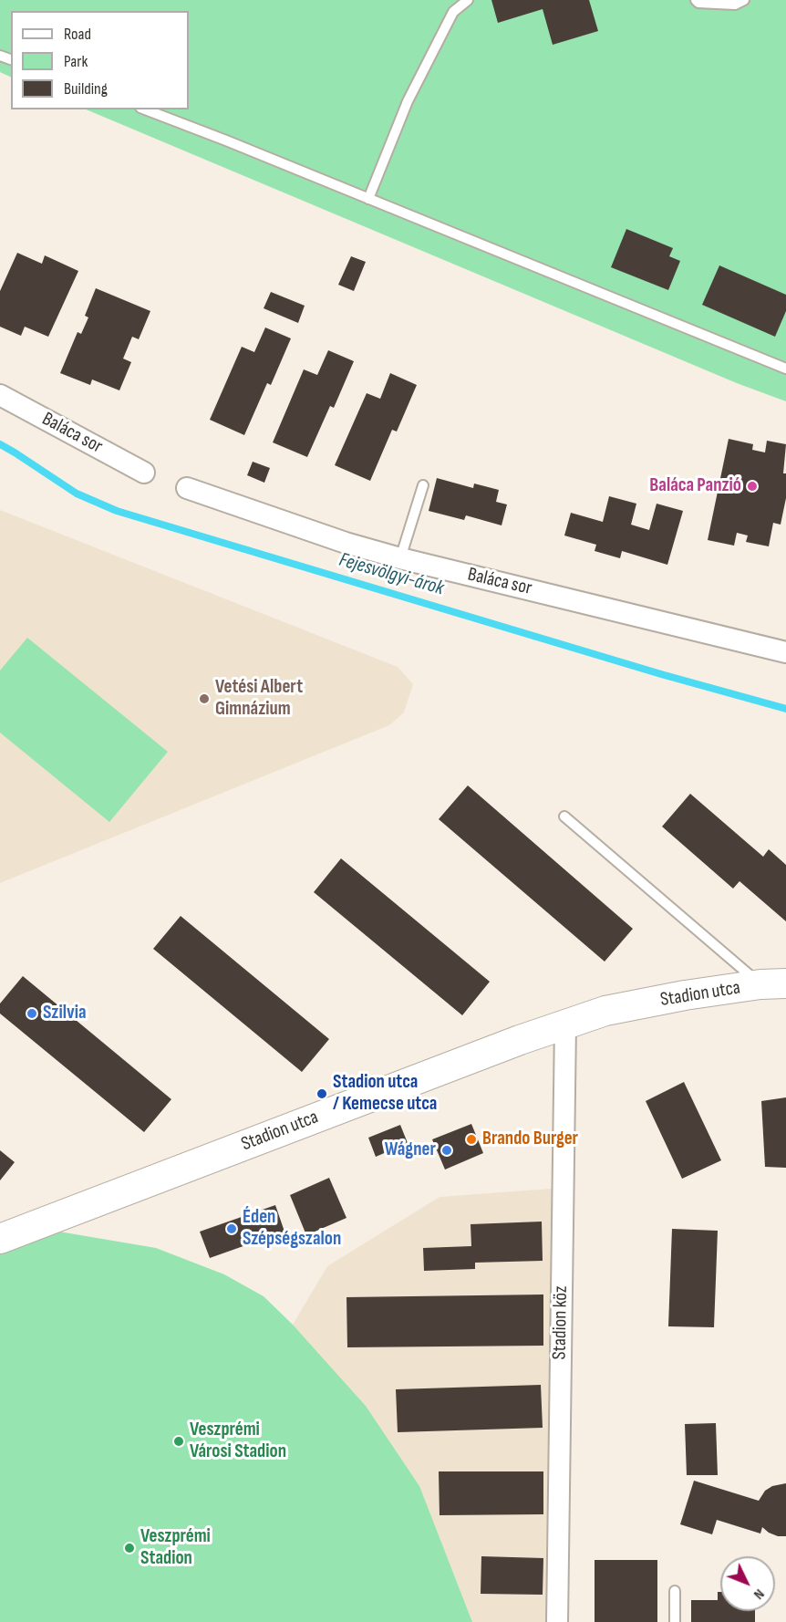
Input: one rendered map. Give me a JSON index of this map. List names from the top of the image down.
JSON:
{
  "streets": {
    "street": ["Baláca sor", "Stadion utca", "Stadion köz"]
  },
  "crossings": [
    ["Stadion utca", "Stadion köz"]
  ],
  "water": ["Fejesvölgyi-árok"],
  "places": [
    "Baláca Panzió",
    "Vetési Albert Gimnázium",
    "Szilvia",
    "Stadion utca / Kemecse utca",
    "Brando Burger",
    "Wágner",
    "Éden Szépségszalon",
    "Veszprémi Városi Stadion",
    "Veszprémi Stadion"
  ],
  "legend": ["Road", "Park", "Building"],
  "north": "bottom right"
}
